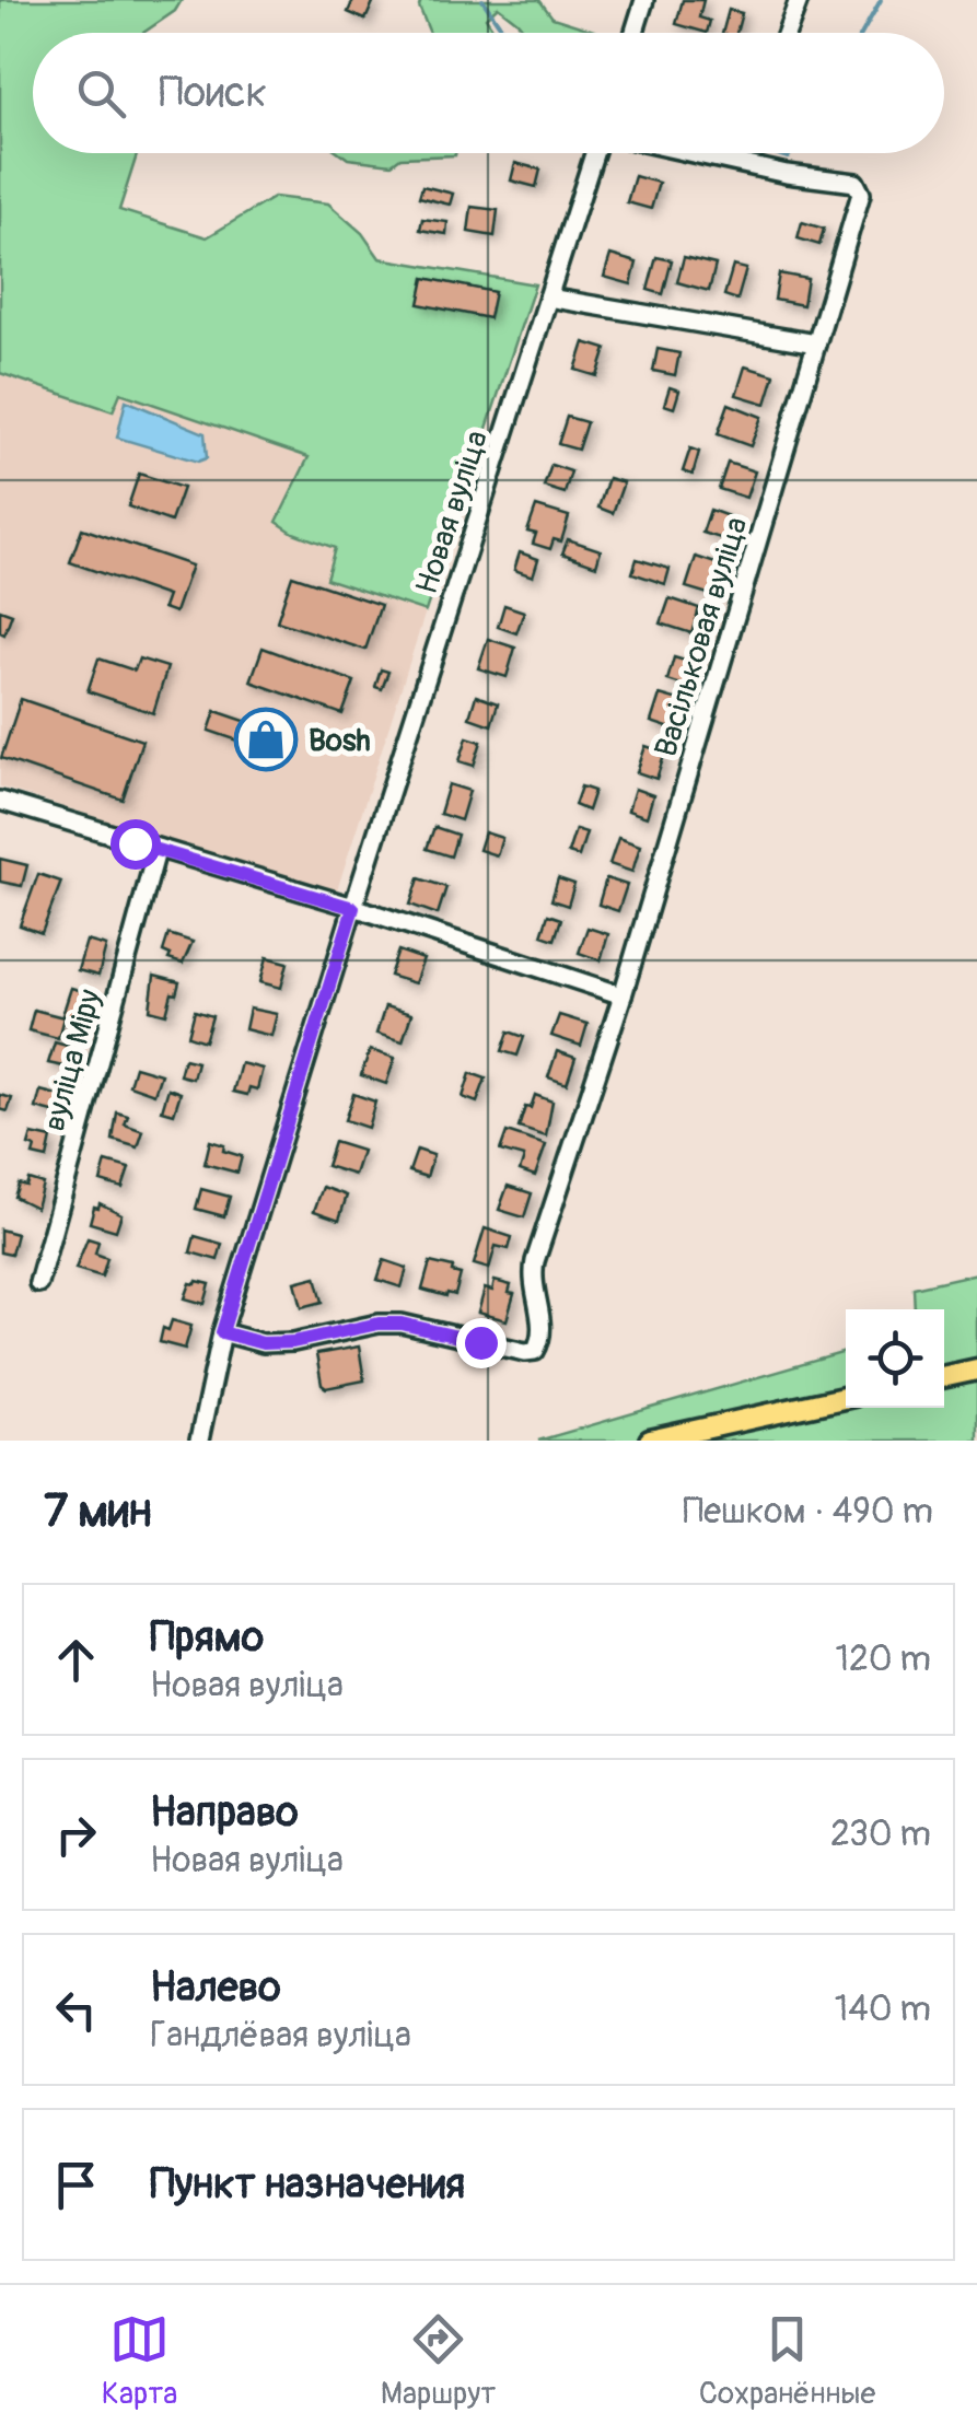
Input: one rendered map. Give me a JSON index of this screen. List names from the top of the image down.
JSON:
{
  "streets": {
    "street": ["Новая вуліца", "Васільковая вуліца", "вуліца Міру"]
  },
  "crossings": [
    ["Новая вуліца", "Васільковая вуліца"]
  ],
  "places": {
    "shop": ["Bosh"]
  },
  "page": {
    "search": "Поиск",
    "heading": ["7 мин", "Пешком · 490 m"],
    "list": [
      ["Прямо", "Новая вуліца", "120 m"],
      ["Направо", "Новая вуліца", "230 m"],
      ["Налево", "Гандлёвая вуліца", "140 m"],
      "Пункт назначения"
    ],
    "nav": ["Карта", "Маршрут", "Сохранённые"]
  }
}
